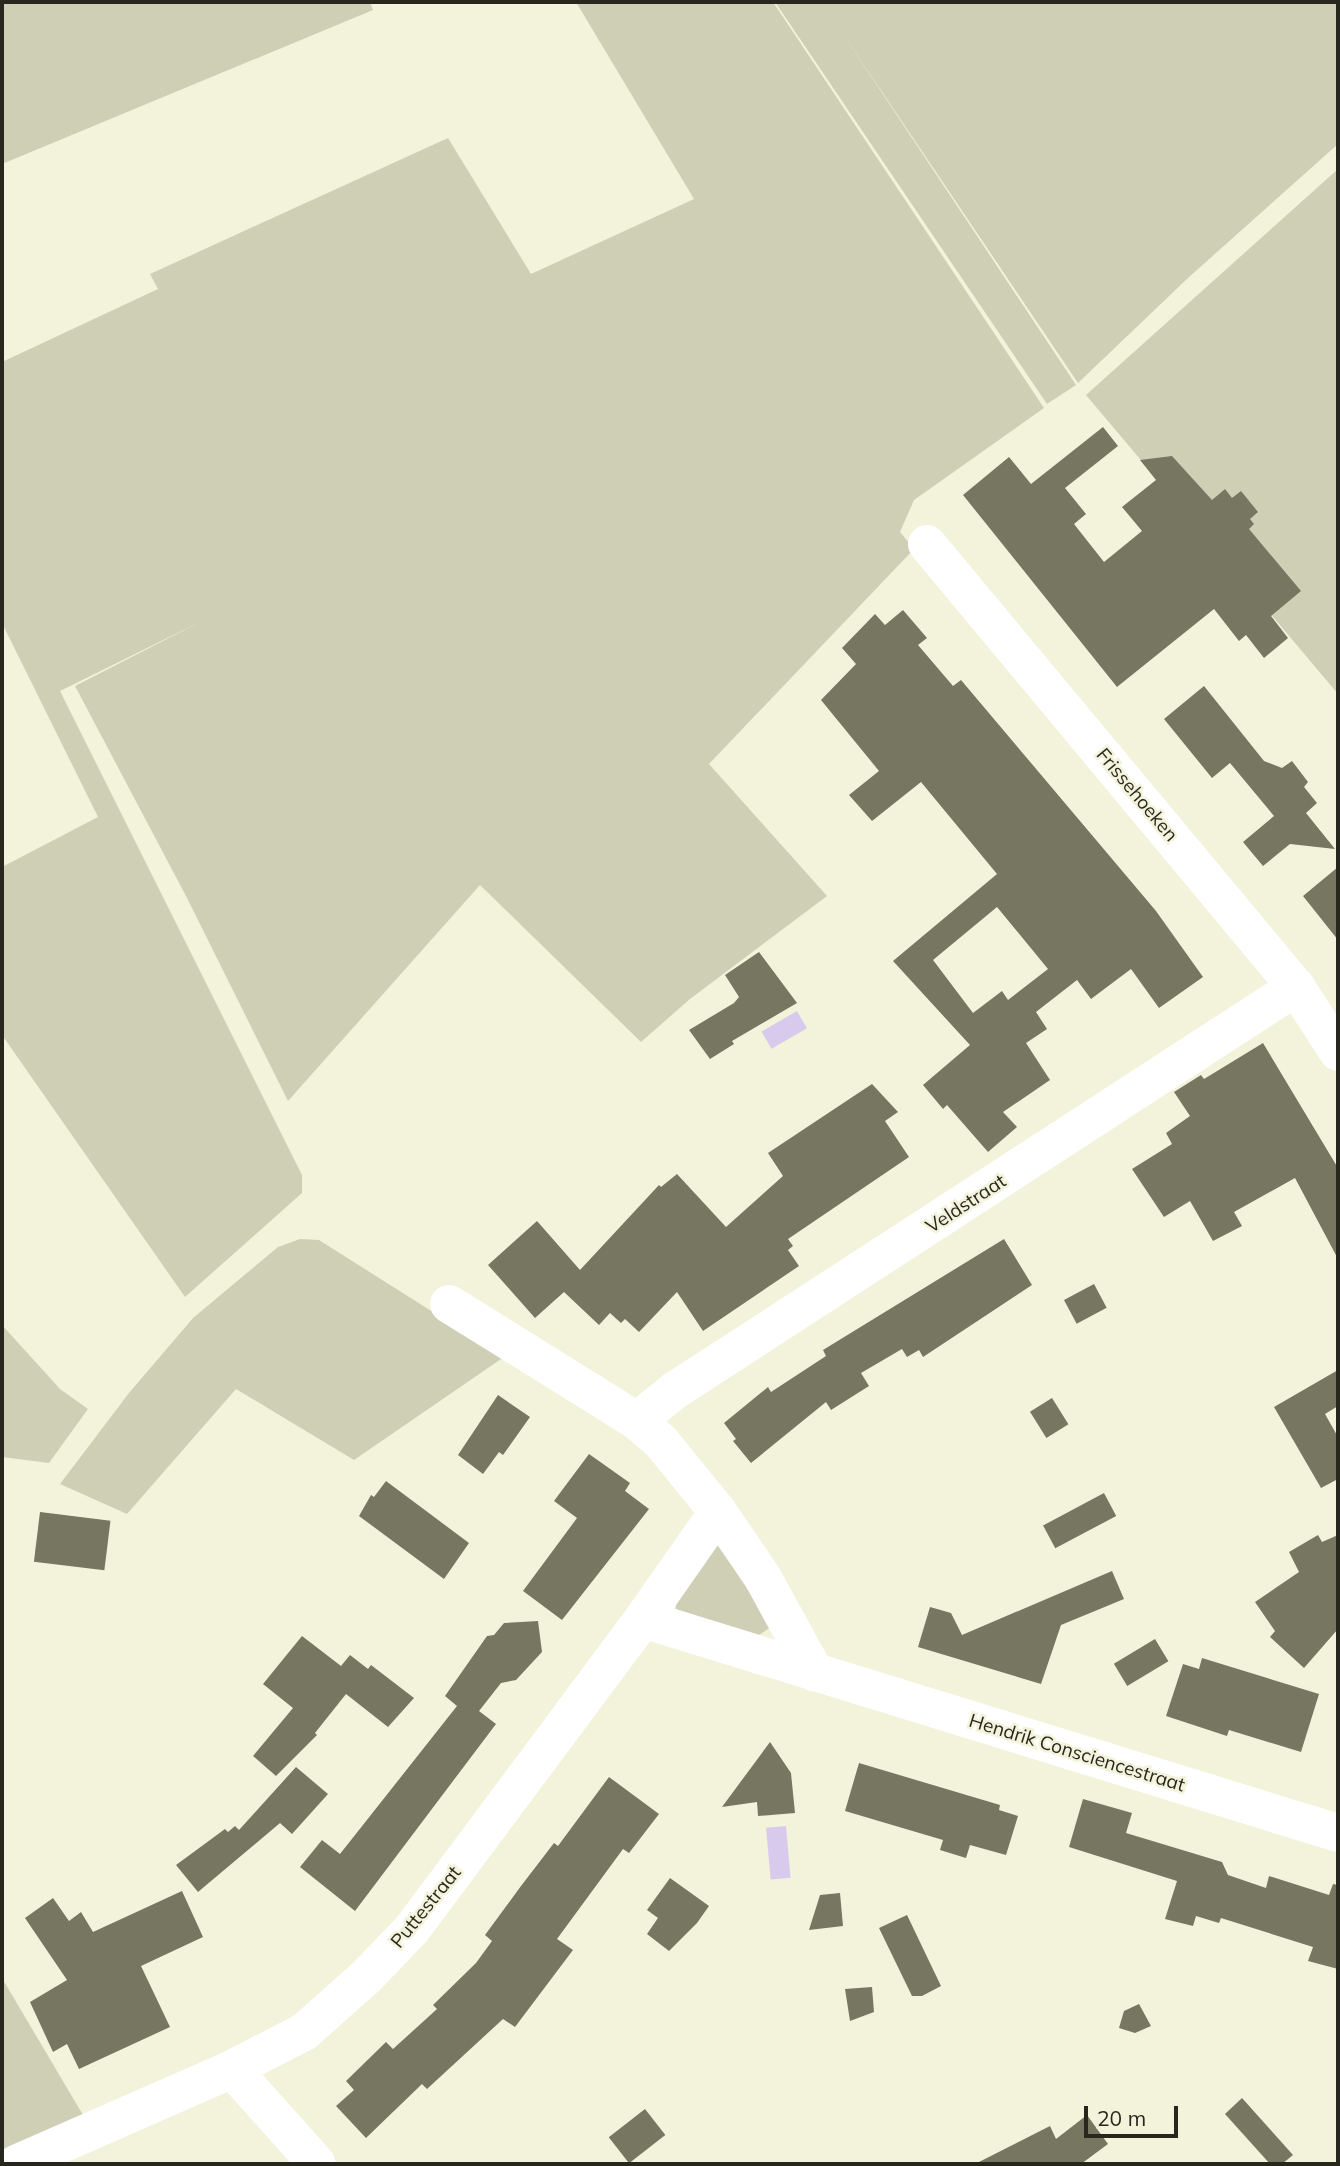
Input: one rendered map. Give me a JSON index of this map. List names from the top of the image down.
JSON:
{
  "streets": {
    "street": [
      "Frissehoeken",
      "Veldstraat",
      "Hendrik Consciencestraat",
      "Puttestraat"
    ]
  },
  "crossings": [
    ["Frissehoeken", "Veldstraat"],
    ["Hendrik Consciencestraat", "Puttestraat"]
  ],
  "scale_bar": "20 m"
}
